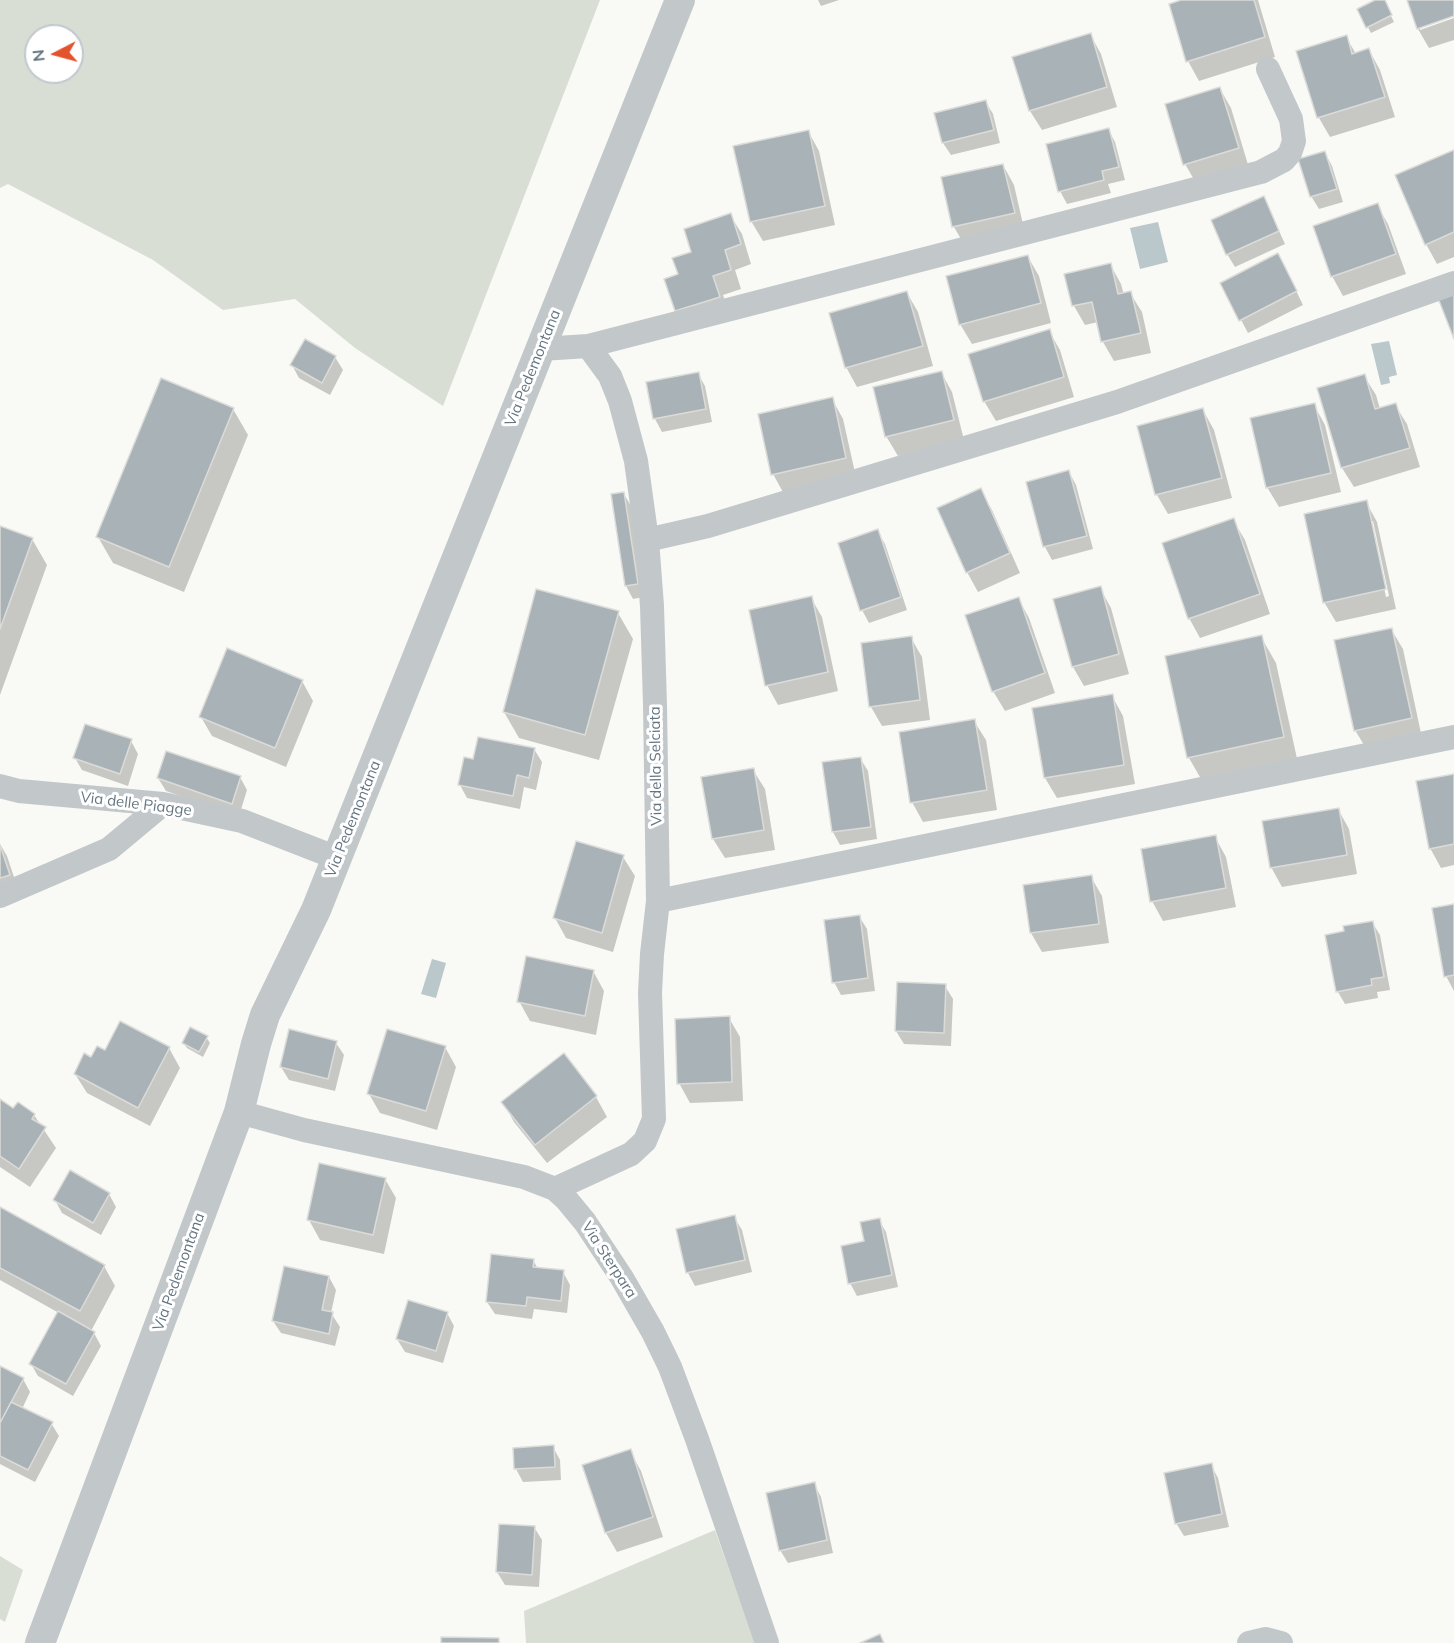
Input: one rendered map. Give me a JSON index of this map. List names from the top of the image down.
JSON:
{
  "streets": {
    "street": [
      "Via Pedemontana",
      "Via della Selciata",
      "Via delle Piagge",
      "Via Sterpara"
    ]
  },
  "crossings": [
    ["Via Pedemontana", "Via delle Piagge"],
    ["Via Pedemontana", "Via Sterpara"],
    ["Via della Selciata", "Via Sterpara"]
  ],
  "north": "left"
}
